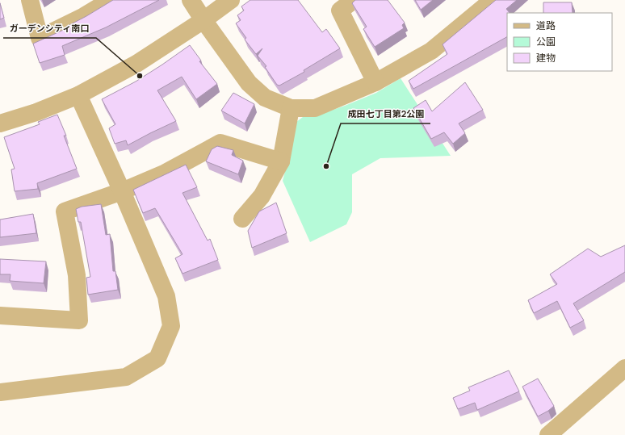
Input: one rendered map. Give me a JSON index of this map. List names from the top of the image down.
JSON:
{
  "places": ["ガーデンシティ南口", "成田七丁目第2公園"],
  "legend": ["道路", "公園", "建物"]
}
